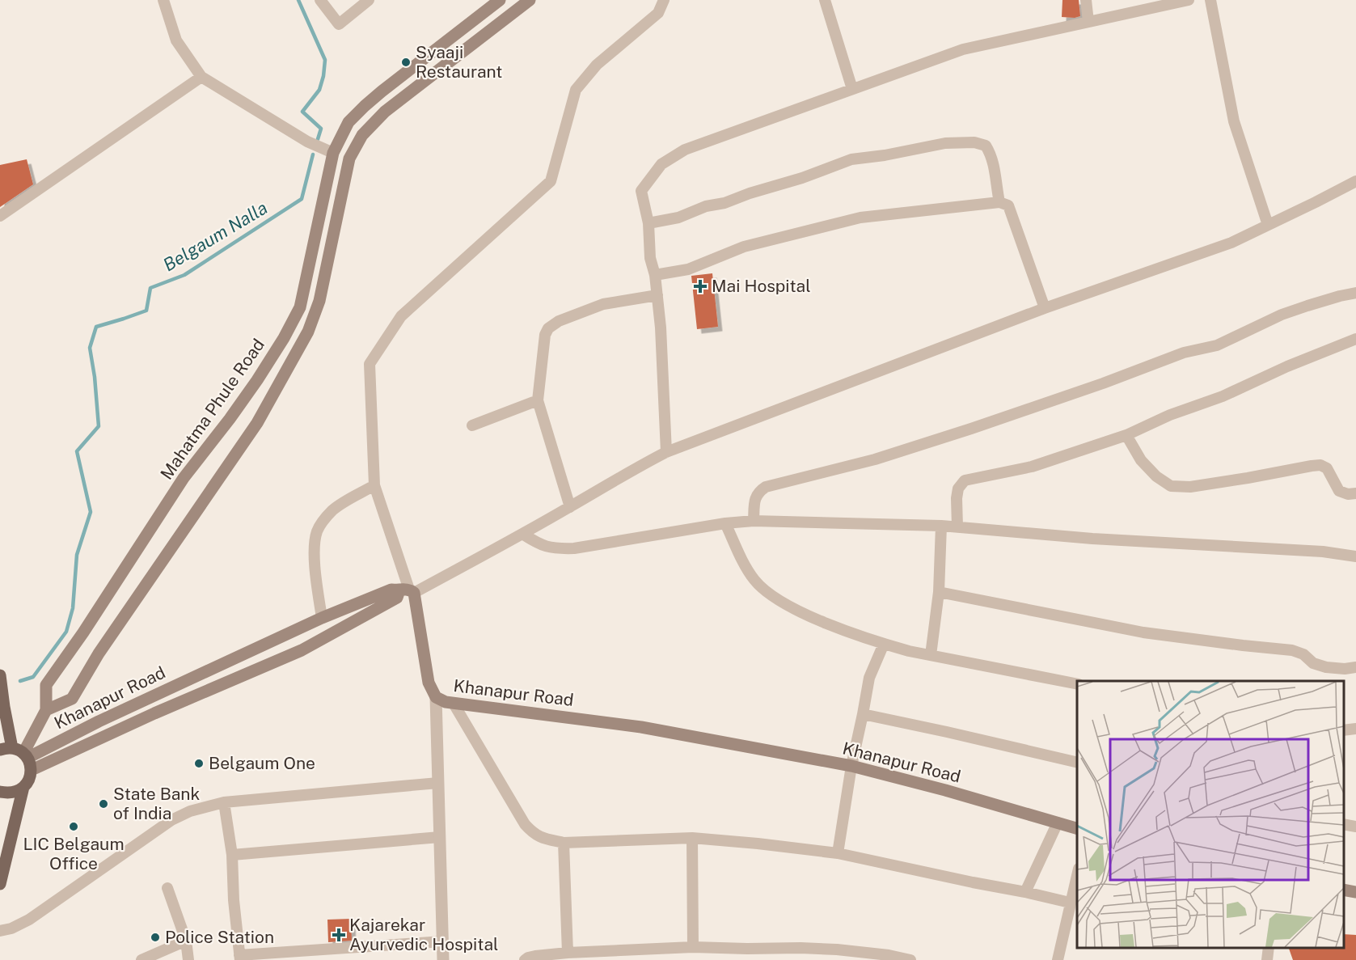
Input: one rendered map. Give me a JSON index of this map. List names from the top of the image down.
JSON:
{
  "streets": {
    "main road": ["Mahatma Phule Road", "Khanapur Road"]
  },
  "water": ["Belgaum Nalla"],
  "places": {
    "other": [
      "Syaaji Restaurant",
      "Belgaum One",
      "State Bank of India",
      "LIC Belgaum Office",
      "Police Station"
    ],
    "health": ["Mai Hospital", "Kajarekar Ayurvedic Hospital"]
  }
}
